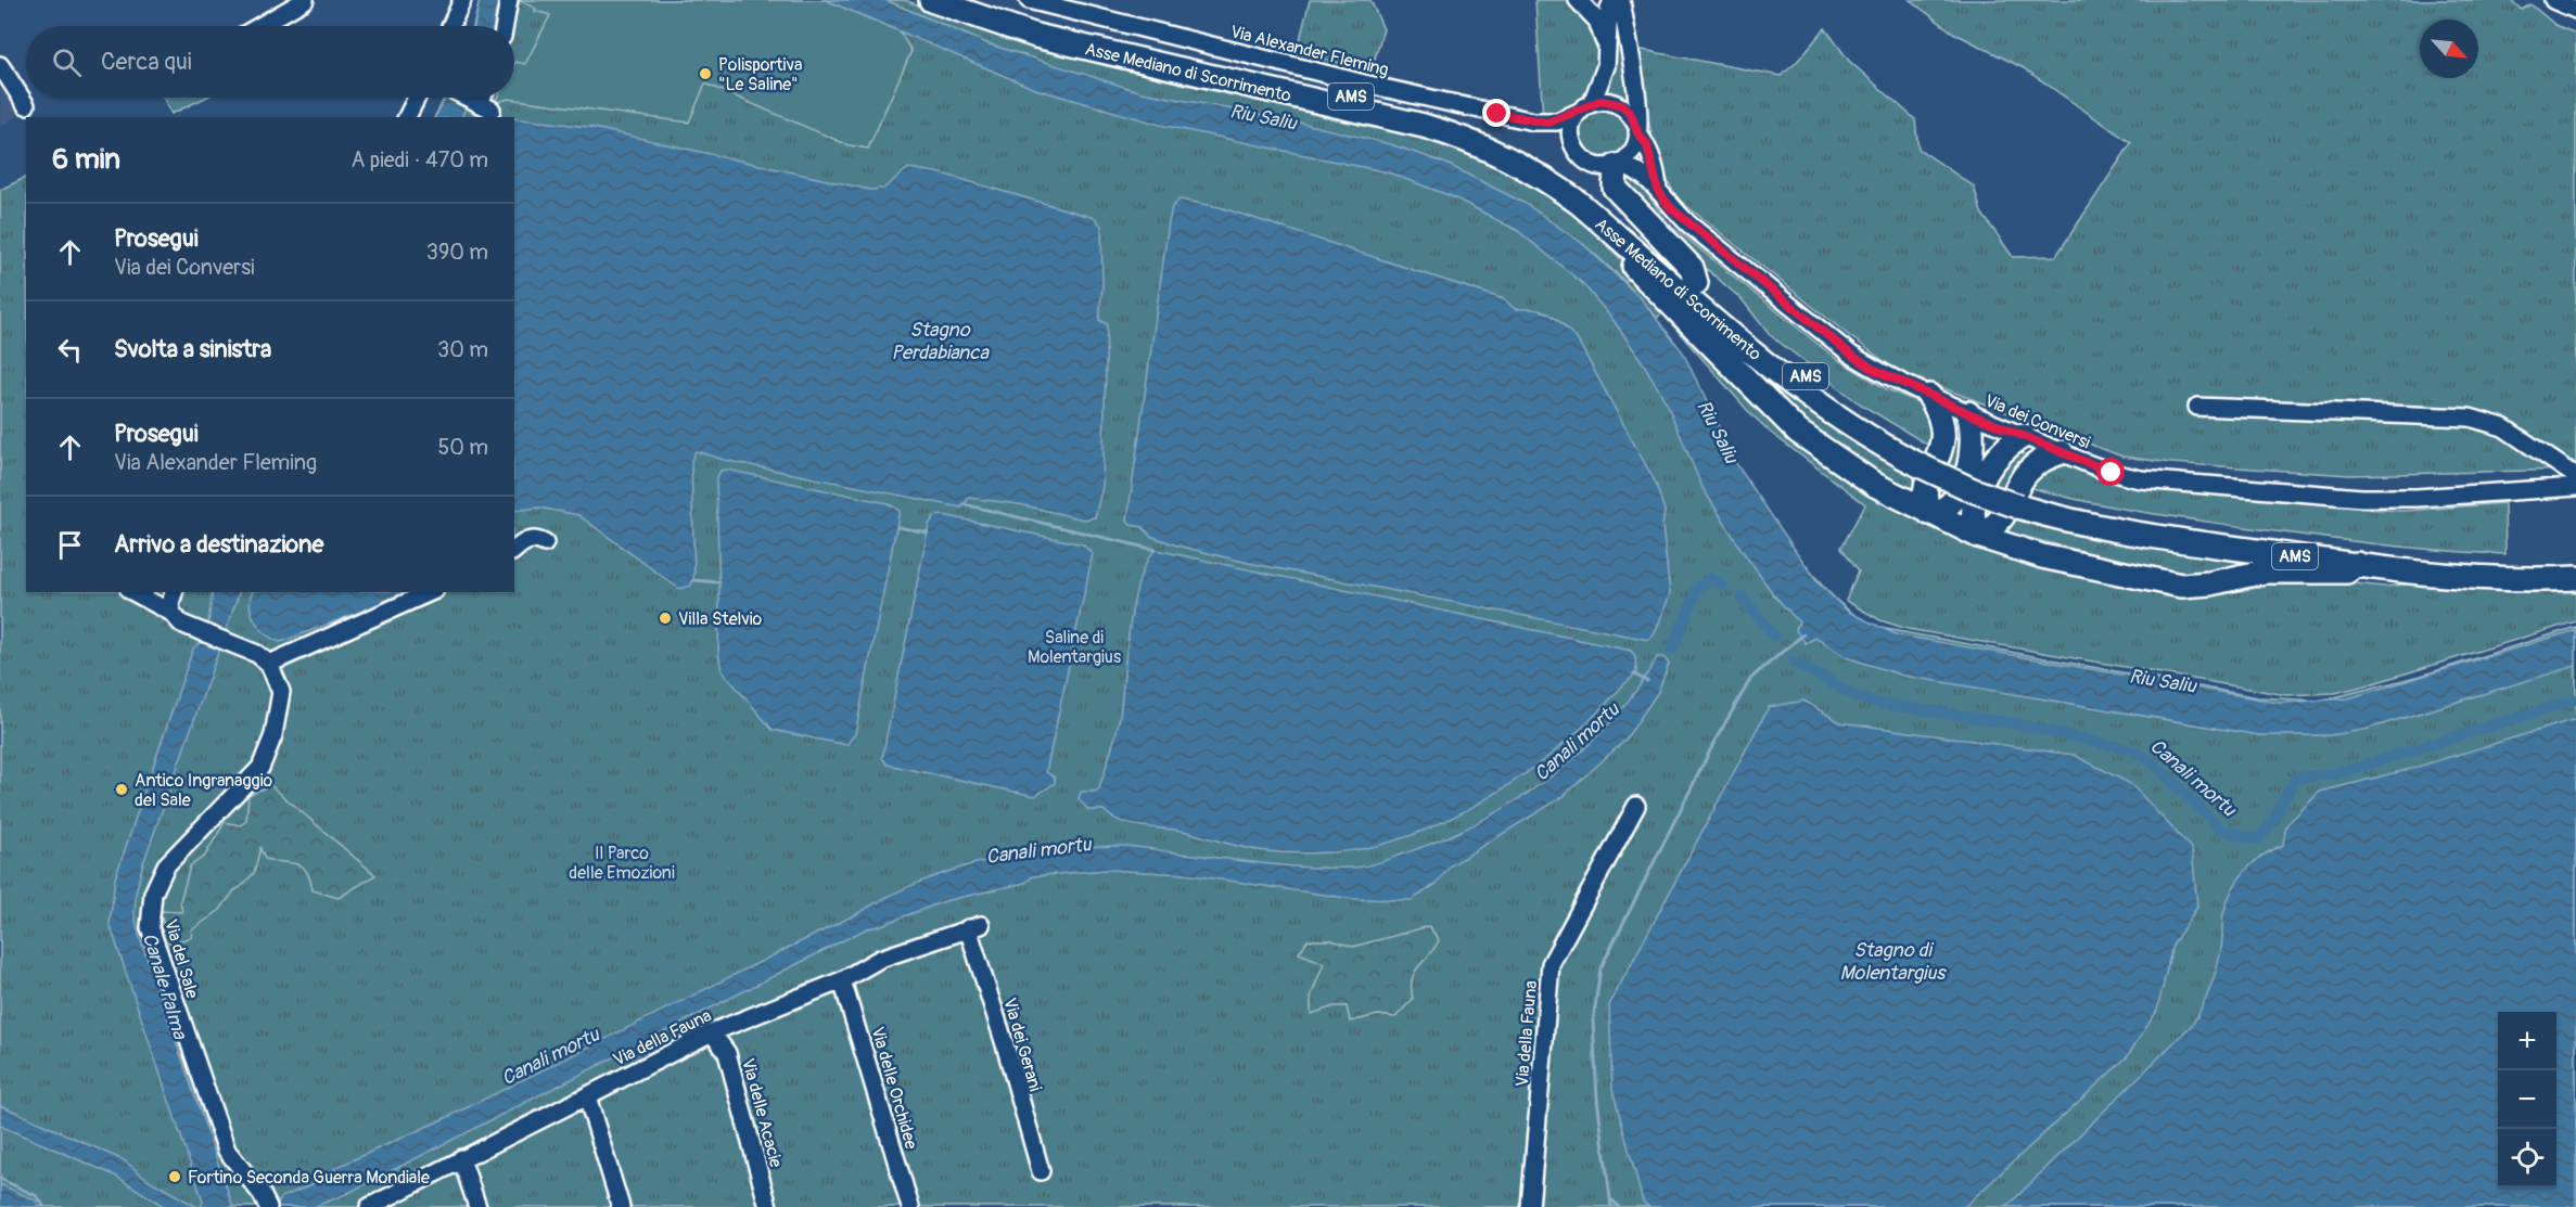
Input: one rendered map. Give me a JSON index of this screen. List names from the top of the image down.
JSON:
{
  "streets": {
    "highway": ["Asse Mediano di Scorrimento", "AMS"],
    "street": [
      "Via Alexander Fleming",
      "Via dei Conversi",
      "Via del Sale",
      "Via della Fauna",
      "Via dei Gerani",
      "Via delle Orchidee",
      "Via delle Acacie"
    ]
  },
  "crossings": [
    ["Via Alexander Fleming", "Via dei Conversi"],
    ["Via della Fauna", "Via dei Gerani"],
    ["Via della Fauna", "Via delle Orchidee"],
    ["Via della Fauna", "Via delle Acacie"]
  ],
  "water": [
    "Riu Saliu",
    "Stagno Perdabianca",
    "Canali mortu",
    "Stagno di Molentargius",
    "Canale Palma"
  ],
  "parks": ["Saline di Molentargius", "Il Parco delle Emozioni"],
  "places": [
    "Polisportiva \"Le Saline\"",
    "Villa Stelvio",
    "Antico Ingranaggio del Sale",
    "Fortino Seconda Guerra Mondiale"
  ],
  "north": "bottom right",
  "page": {
    "search": "Cerca qui",
    "heading": ["6 min", "A piedi · 470 m"],
    "list": [
      ["Prosegui", "Via dei Conversi", "390 m"],
      ["Svolta a sinistra", "30 m"],
      ["Prosegui", "Via Alexander Fleming", "50 m"],
      "Arrivo a destinazione"
    ],
    "map_buttons": ["+", "−"]
  }
}
